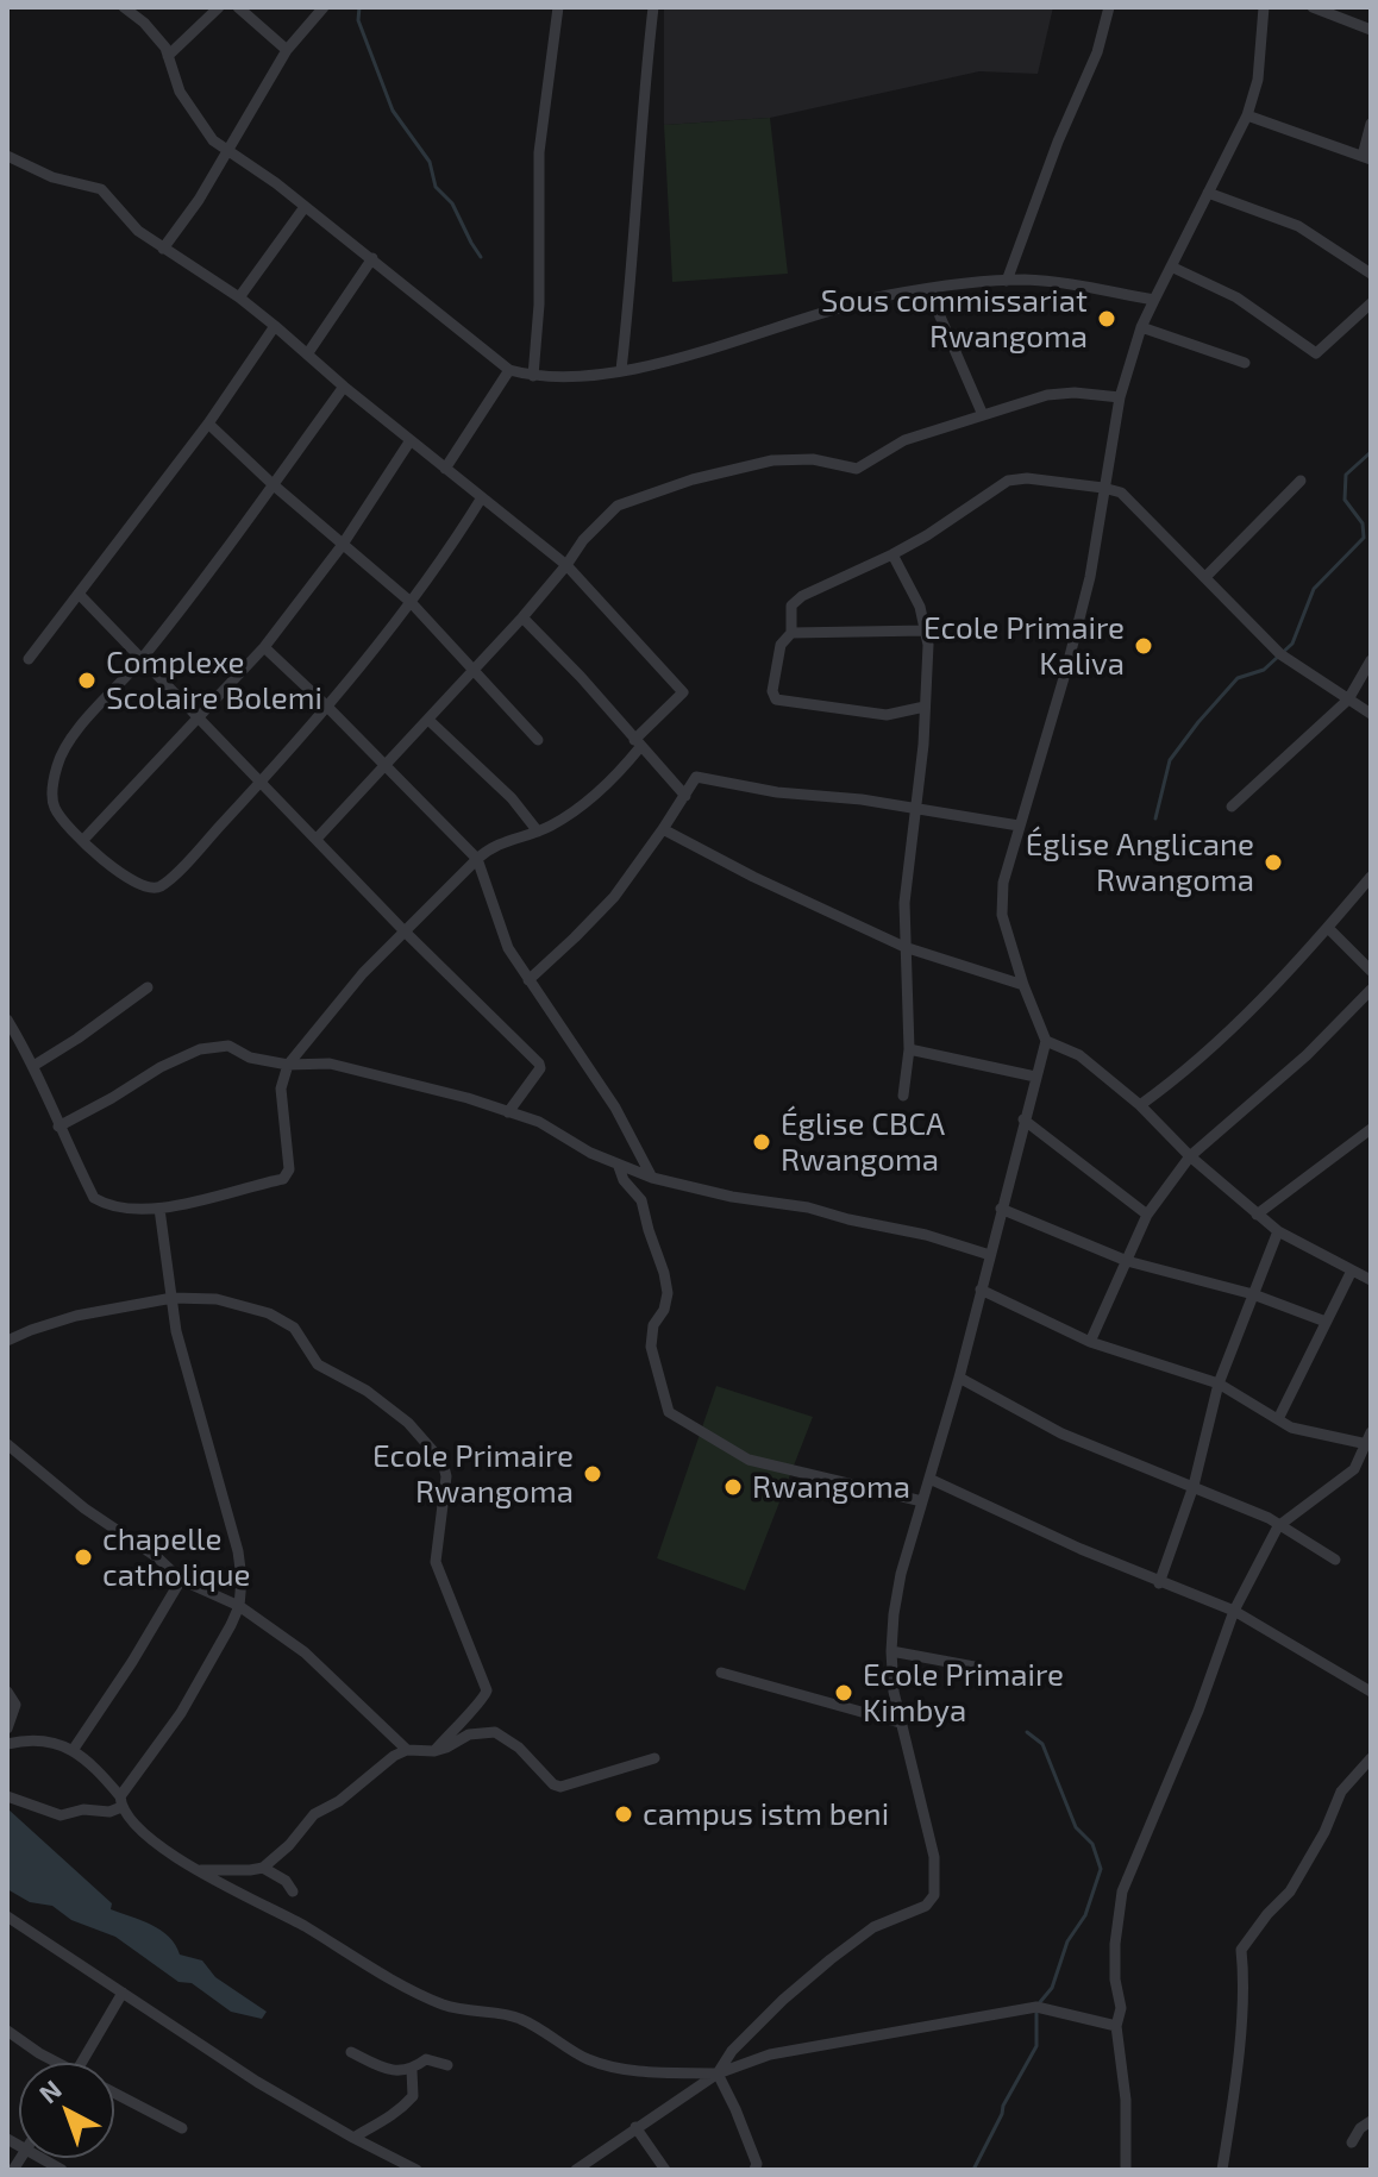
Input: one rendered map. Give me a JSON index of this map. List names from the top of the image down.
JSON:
{
  "places": [
    "Sous commissariat Rwangoma",
    "Ecole Primaire Kaliva",
    "Complexe Scolaire Bolemi",
    "Église Anglicane Rwangoma",
    "Église CBCA Rwangoma",
    "Ecole Primaire Rwangoma",
    "Rwangoma",
    "chapelle catholique",
    "Ecole Primaire Kimbya",
    "campus istm beni"
  ],
  "north": "top left"
}
